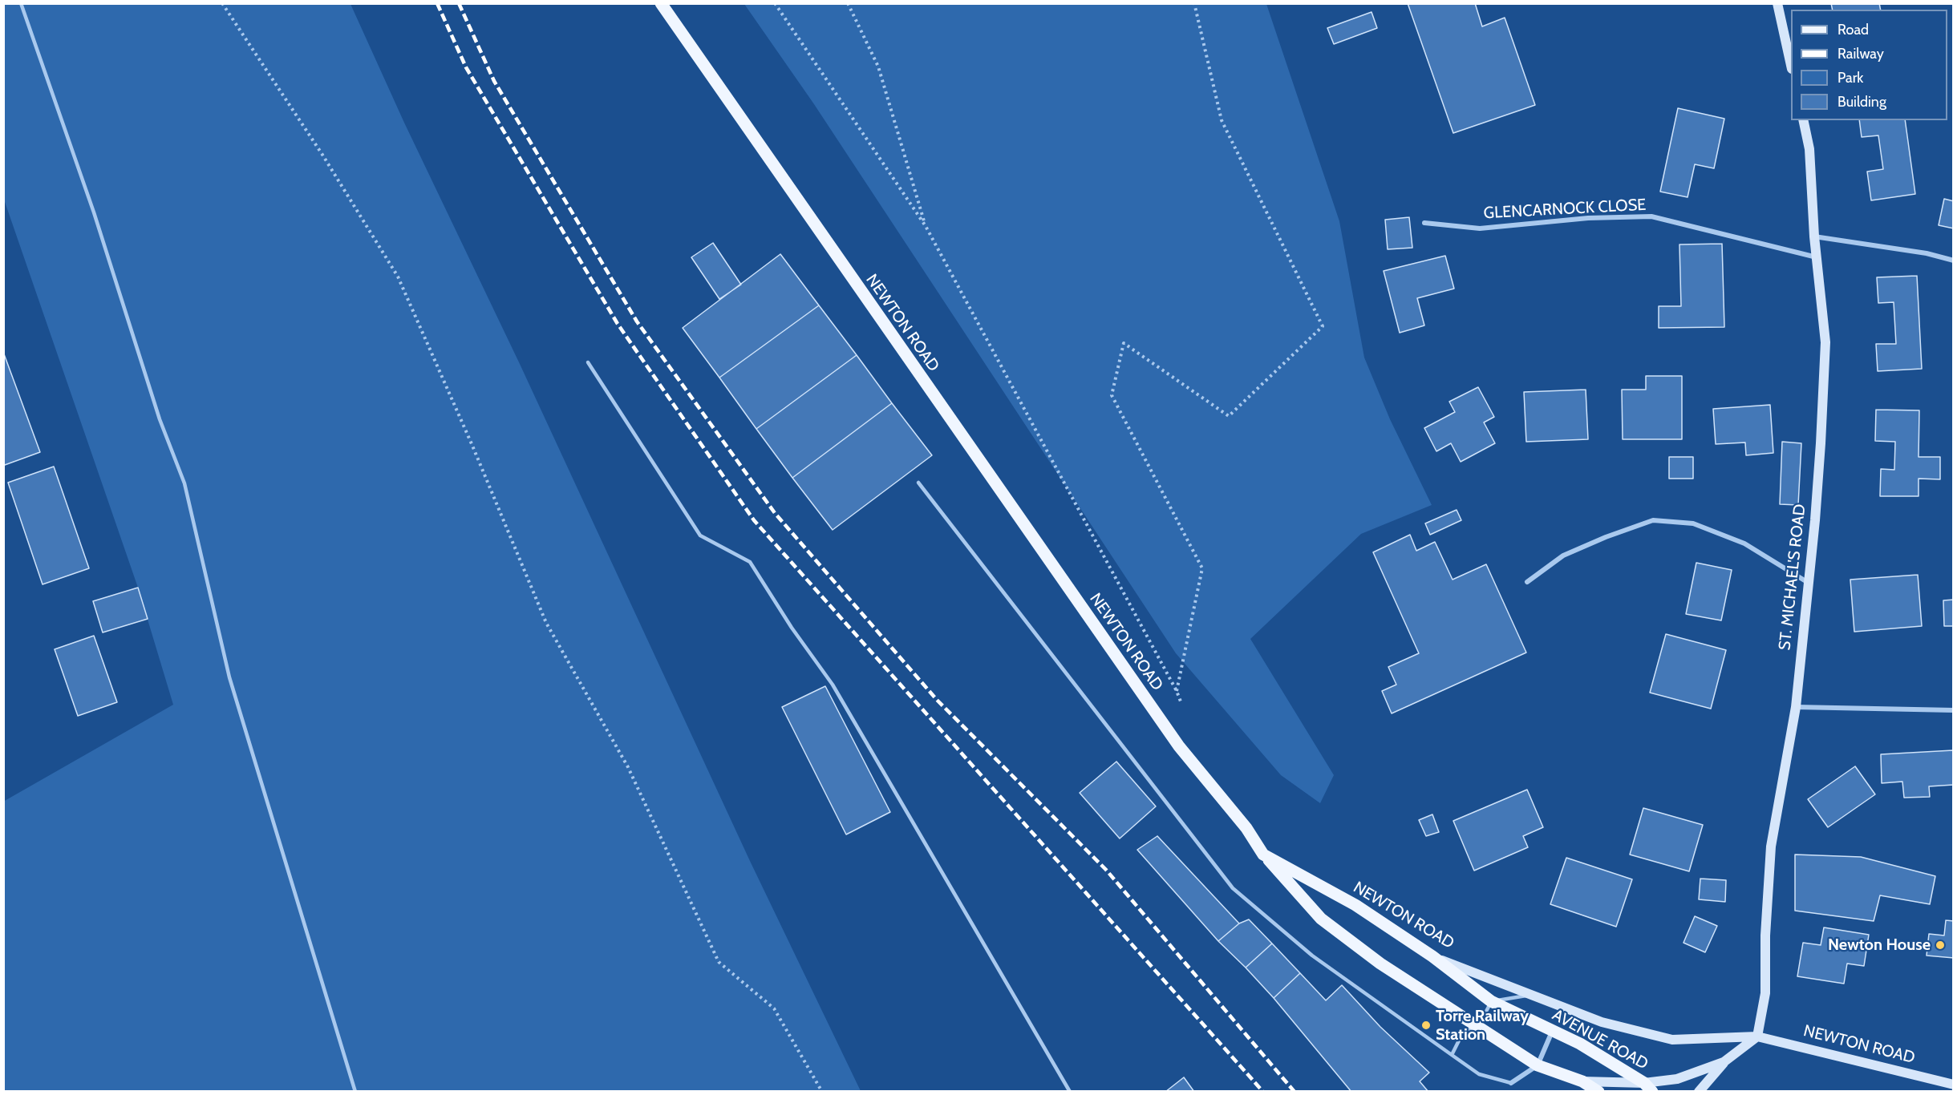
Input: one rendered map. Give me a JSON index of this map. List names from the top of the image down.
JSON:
{
  "streets": {
    "main road": ["NEWTON ROAD", "AVENUE ROAD"],
    "street": ["GLENCARNOCK CLOSE", "ST. MICHAEL'S ROAD"]
  },
  "crossings": [
    ["GLENCARNOCK CLOSE", "ST. MICHAEL'S ROAD"],
    ["NEWTON ROAD", "ST. MICHAEL'S ROAD"],
    ["NEWTON ROAD", "AVENUE ROAD"]
  ],
  "places": ["Newton House", "Torre Railway Station"],
  "legend": [
    "Road",
    "Railway",
    "Park",
    "Building"
  ]
}
